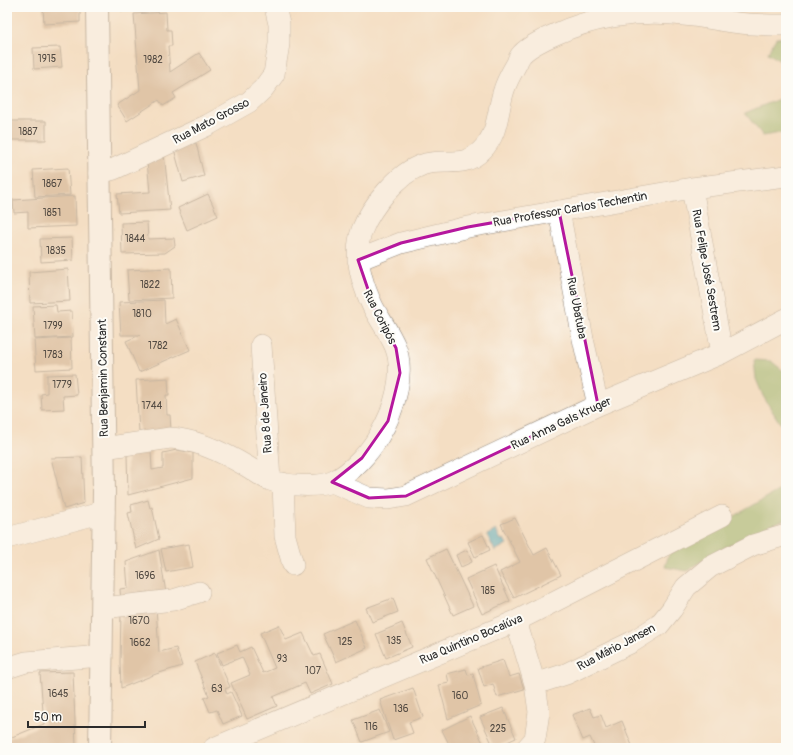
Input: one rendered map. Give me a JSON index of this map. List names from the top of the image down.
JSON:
{
  "streets": {
    "main road": ["Rua Benjamin Constant"],
    "street": [
      "Rua Mato Grosso",
      "Rua Professor Carlos Techentin",
      "Rua Felipe José Sestrem",
      "Rua Ubatuba",
      "Rua Coripós",
      "Rua 8 de Janeiro",
      "Rua Anna Gals Kruger",
      "Rua Quintino Bocaiúva",
      "Rua Mário Jansen"
    ]
  },
  "crossings": [
    ["Rua Mato Grosso", "Rua Benjamin Constant"],
    ["Rua Professor Carlos Techentin", "Rua Felipe José Sestrem"],
    ["Rua Professor Carlos Techentin", "Rua Ubatuba"],
    ["Rua Professor Carlos Techentin", "Rua Coripós"],
    ["Rua Felipe José Sestrem", "Rua Anna Gals Kruger"],
    ["Rua Ubatuba", "Rua Anna Gals Kruger"],
    ["Rua Coripós", "Rua Benjamin Constant"],
    ["Rua Coripós", "Rua 8 de Janeiro"],
    ["Rua Coripós", "Rua Anna Gals Kruger"]
  ],
  "house_numbers": [
    "1915",
    "1982",
    "1887",
    "1867",
    "1851",
    "1844",
    "1835",
    "1822",
    "1810",
    "1799",
    "1782",
    "1783",
    "1779",
    "1744",
    "1696",
    "185",
    "1670",
    "135",
    "125",
    "1662",
    "93",
    "107",
    "63",
    "1645",
    "160",
    "136",
    "116",
    "225"
  ],
  "scale_bar": "50 m"
}
